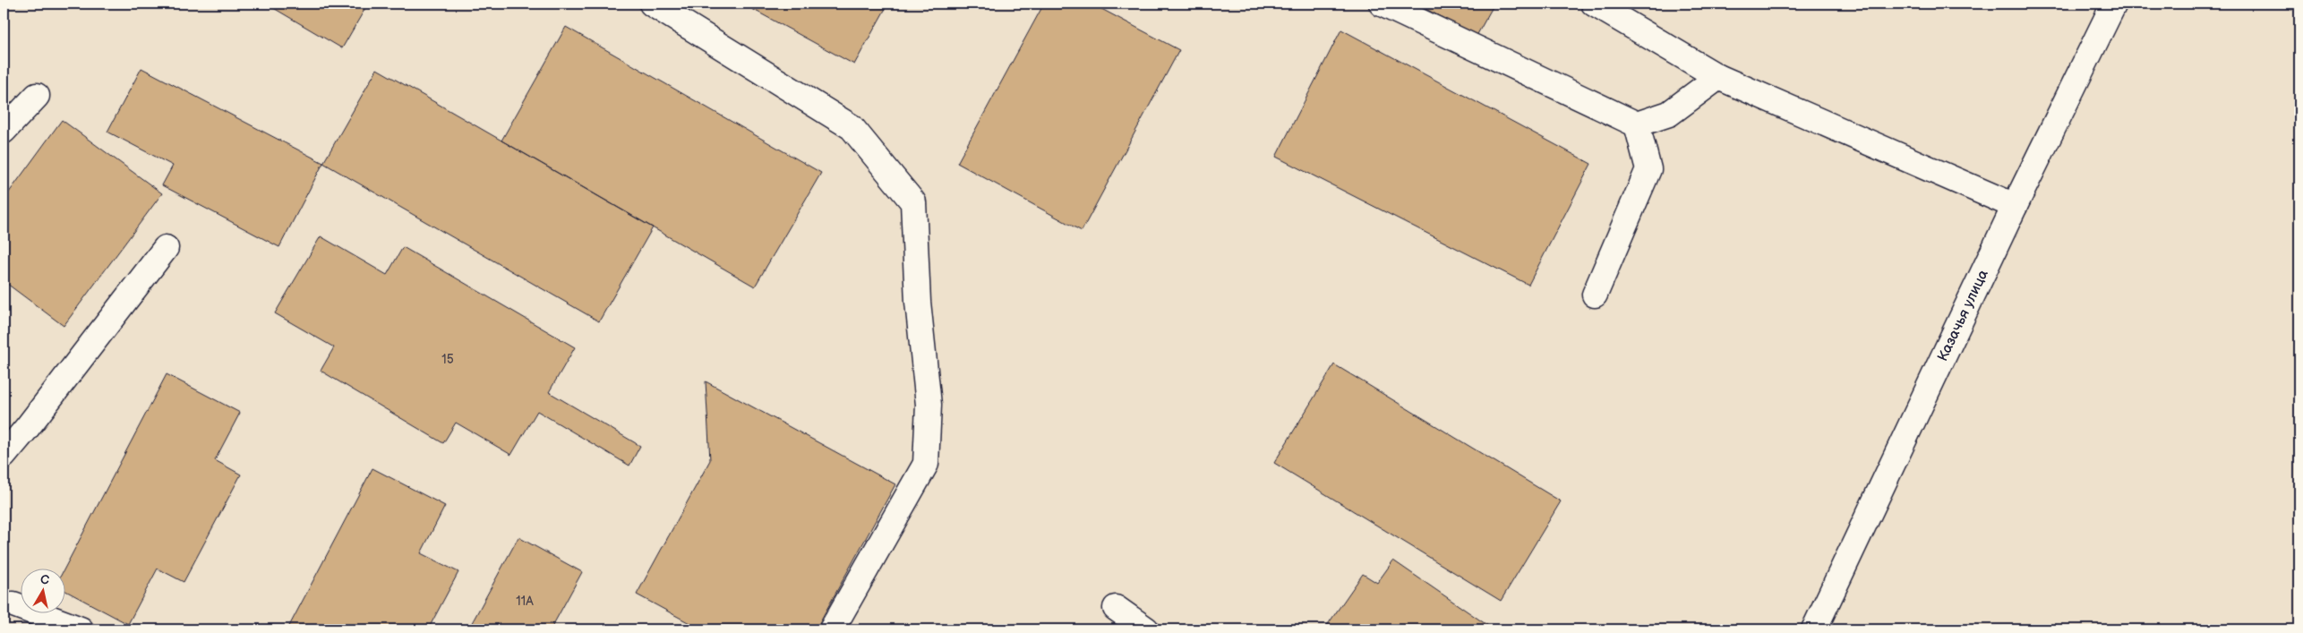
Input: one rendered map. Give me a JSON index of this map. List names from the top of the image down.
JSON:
{
  "streets": {
    "street": ["Казачья улица"]
  },
  "house_numbers": ["15", "11А"],
  "north": "top"
}
